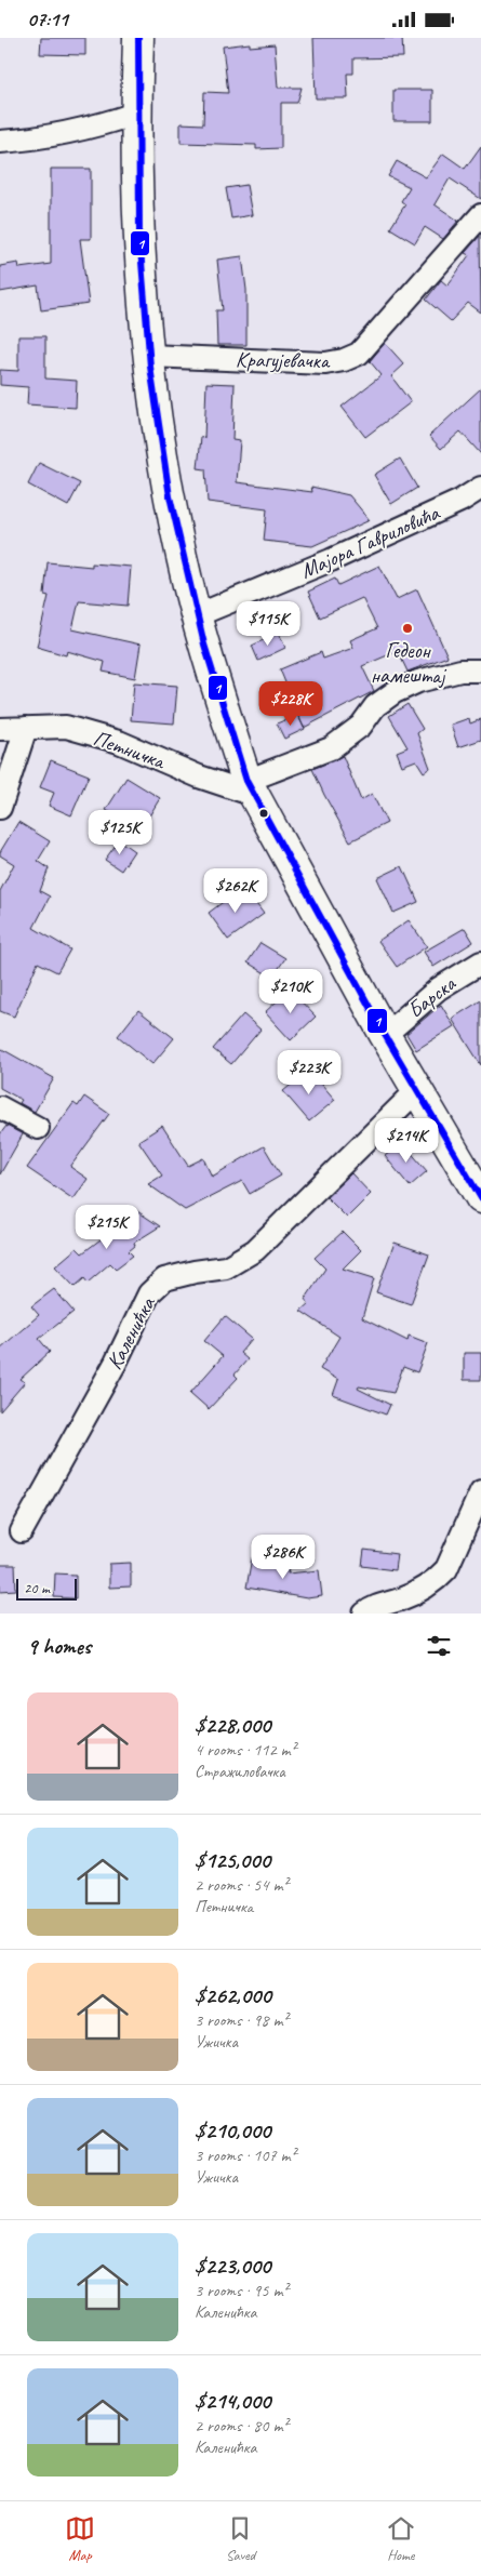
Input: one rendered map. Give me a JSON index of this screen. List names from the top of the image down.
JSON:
{
  "streets": {
    "street": [
      "Крагујевачка",
      "Мајора Гавриловића",
      "Петничка",
      "Барска",
      "Каленићка"
    ]
  },
  "places": ["Гедеон намештај"],
  "lines": ["transit line 1"],
  "scale_bar": "20 m",
  "page": {
    "status": "07:11",
    "price": [
      "$115K",
      "$228K",
      "$125K",
      "$262K",
      "$210K",
      "$223K",
      "$214K",
      "$215K",
      "$286K"
    ],
    "scale": "20 m",
    "heading": "9 homes",
    "list": [
      {
        "name": "$228,000",
        "note": "4 rooms · 112 m² · Стражиловачка"
      },
      {
        "name": "$125,000",
        "note": "2 rooms · 54 m² · Петничка"
      },
      {
        "name": "$262,000",
        "note": "3 rooms · 98 m² · Ужичка"
      },
      {
        "name": "$210,000",
        "note": "3 rooms · 107 m² · Ужичка"
      },
      {
        "name": "$223,000",
        "note": "3 rooms · 95 m² · Каленићка"
      },
      {
        "name": "$214,000",
        "note": "2 rooms · 80 m² · Каленићка"
      }
    ],
    "tabs": ["Map", "Saved", "Home"]
  }
}
